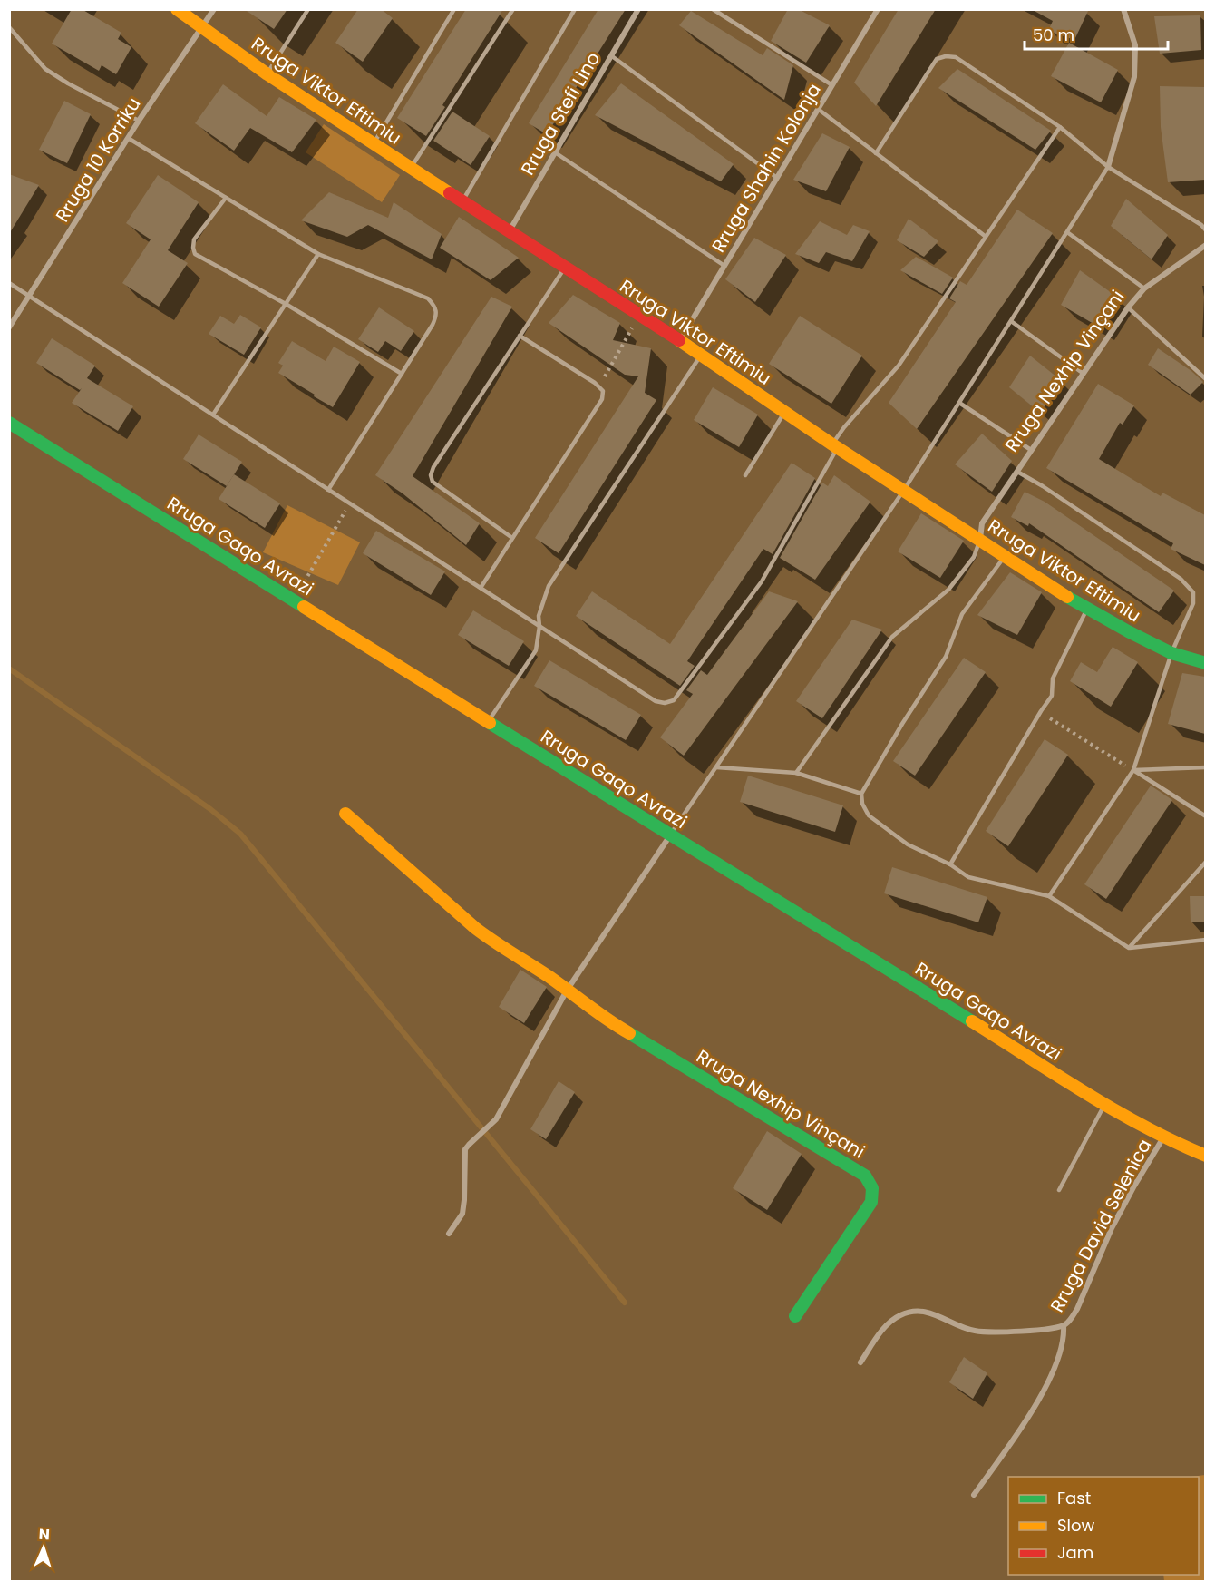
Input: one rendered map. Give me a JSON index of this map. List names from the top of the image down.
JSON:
{
  "streets": {
    "street": [
      "Rruga Viktor Eftimiu",
      "Rruga Stefi Lino",
      "Rruga 10 Korriku",
      "Rruga Shahin Kolonja",
      "Rruga Nexhip Vinçani",
      "Rruga Gaqo Avrazi",
      "Rruga David Selenica"
    ]
  },
  "crossings": [
    ["Rruga Viktor Eftimiu", "Rruga Stefi Lino"],
    ["Rruga Viktor Eftimiu", "Rruga 10 Korriku"],
    ["Rruga Viktor Eftimiu", "Rruga Shahin Kolonja"],
    ["Rruga Viktor Eftimiu", "Rruga Nexhip Vinçani"],
    ["Rruga Gaqo Avrazi", "Rruga David Selenica"]
  ],
  "legend": ["Fast", "Slow", "Jam"],
  "scale_bar": "50 m",
  "north": "top"
}
